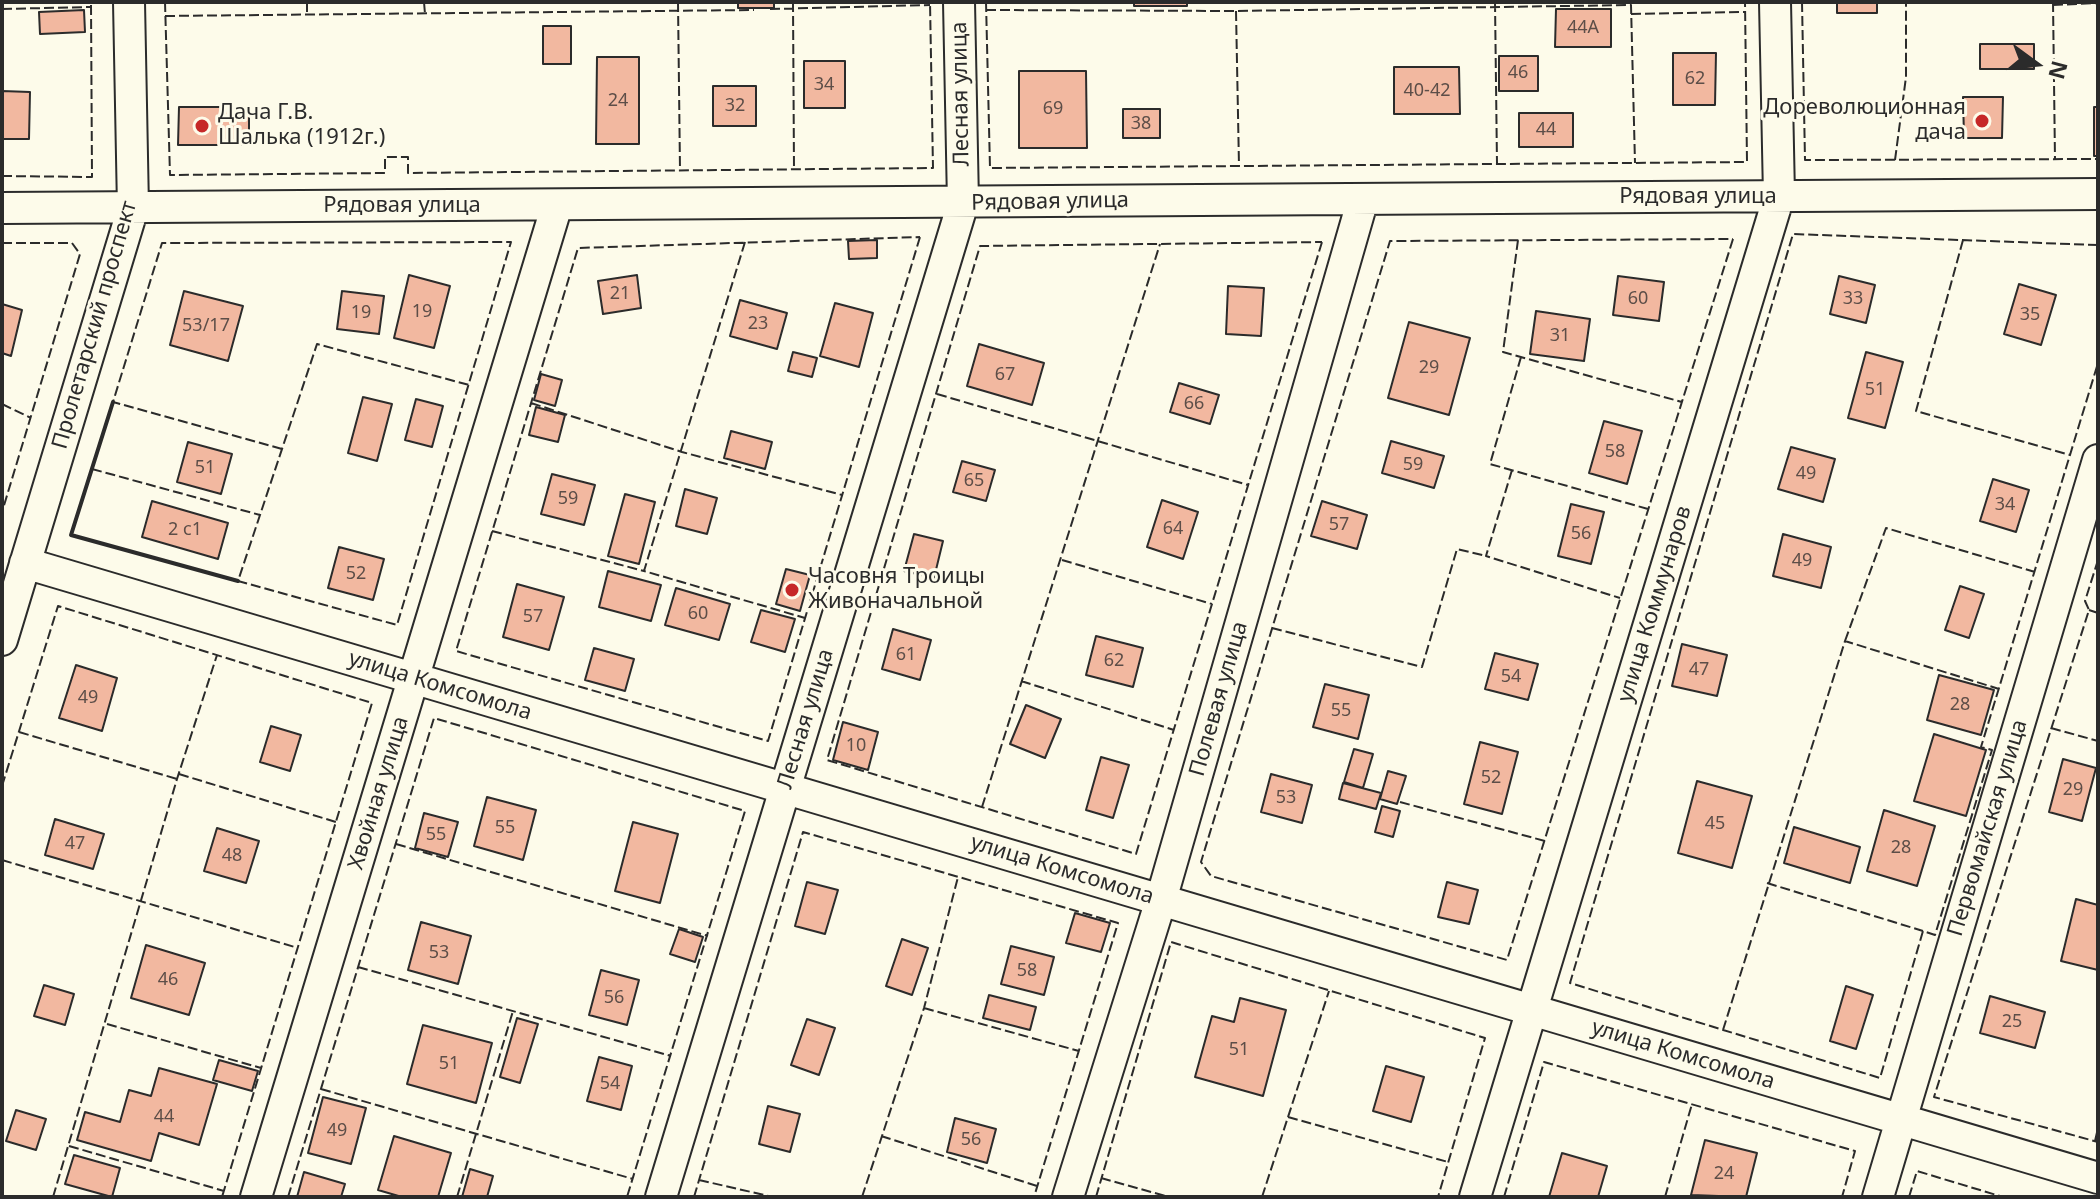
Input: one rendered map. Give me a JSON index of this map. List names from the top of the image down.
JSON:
{
  "streets": {
    "street": [
      "Лесная улица",
      "Рядовая улица",
      "Пролетарский проспект",
      "улица Коммунаров",
      "улица Комсомола",
      "Полевая улица",
      "Хвойная улица",
      "Первомайская улица"
    ]
  },
  "crossings": [
    ["Лесная улица", "Рядовая улица"],
    ["Лесная улица", "улица Комсомола"],
    ["Рядовая улица", "Пролетарский проспект"],
    ["Рядовая улица", "улица Коммунаров"],
    ["Рядовая улица", "Полевая улица"],
    ["Рядовая улица", "Хвойная улица"],
    ["Пролетарский проспект", "улица Комсомола"],
    ["улица Коммунаров", "улица Комсомола"],
    ["улица Комсомола", "Полевая улица"],
    ["улица Комсомола", "Хвойная улица"],
    ["улица Комсомола", "Первомайская улица"]
  ],
  "places": ["Дореволюционная дача", "Дача Г.В. Шалька (1912г.)", "Часовня Троицы Живоначальной"],
  "house_numbers": [
    "44А",
    "46",
    "62",
    "34",
    "40-42",
    "24",
    "32",
    "69",
    "38",
    "44",
    "21",
    "60",
    "33",
    "19",
    "19",
    "35",
    "23",
    "53/17",
    "31",
    "29",
    "67",
    "51",
    "66",
    "58",
    "59",
    "51",
    "49",
    "65",
    "59",
    "34",
    "57",
    "64",
    "2 с1",
    "56",
    "49",
    "52",
    "60",
    "57",
    "61",
    "62",
    "47",
    "54",
    "49",
    "28",
    "55",
    "10",
    "52",
    "29",
    "53",
    "45",
    "55",
    "55",
    "47",
    "28",
    "48",
    "53",
    "58",
    "46",
    "56",
    "25",
    "51",
    "51",
    "54",
    "44",
    "49",
    "56",
    "24"
  ],
  "north": "right"
}
